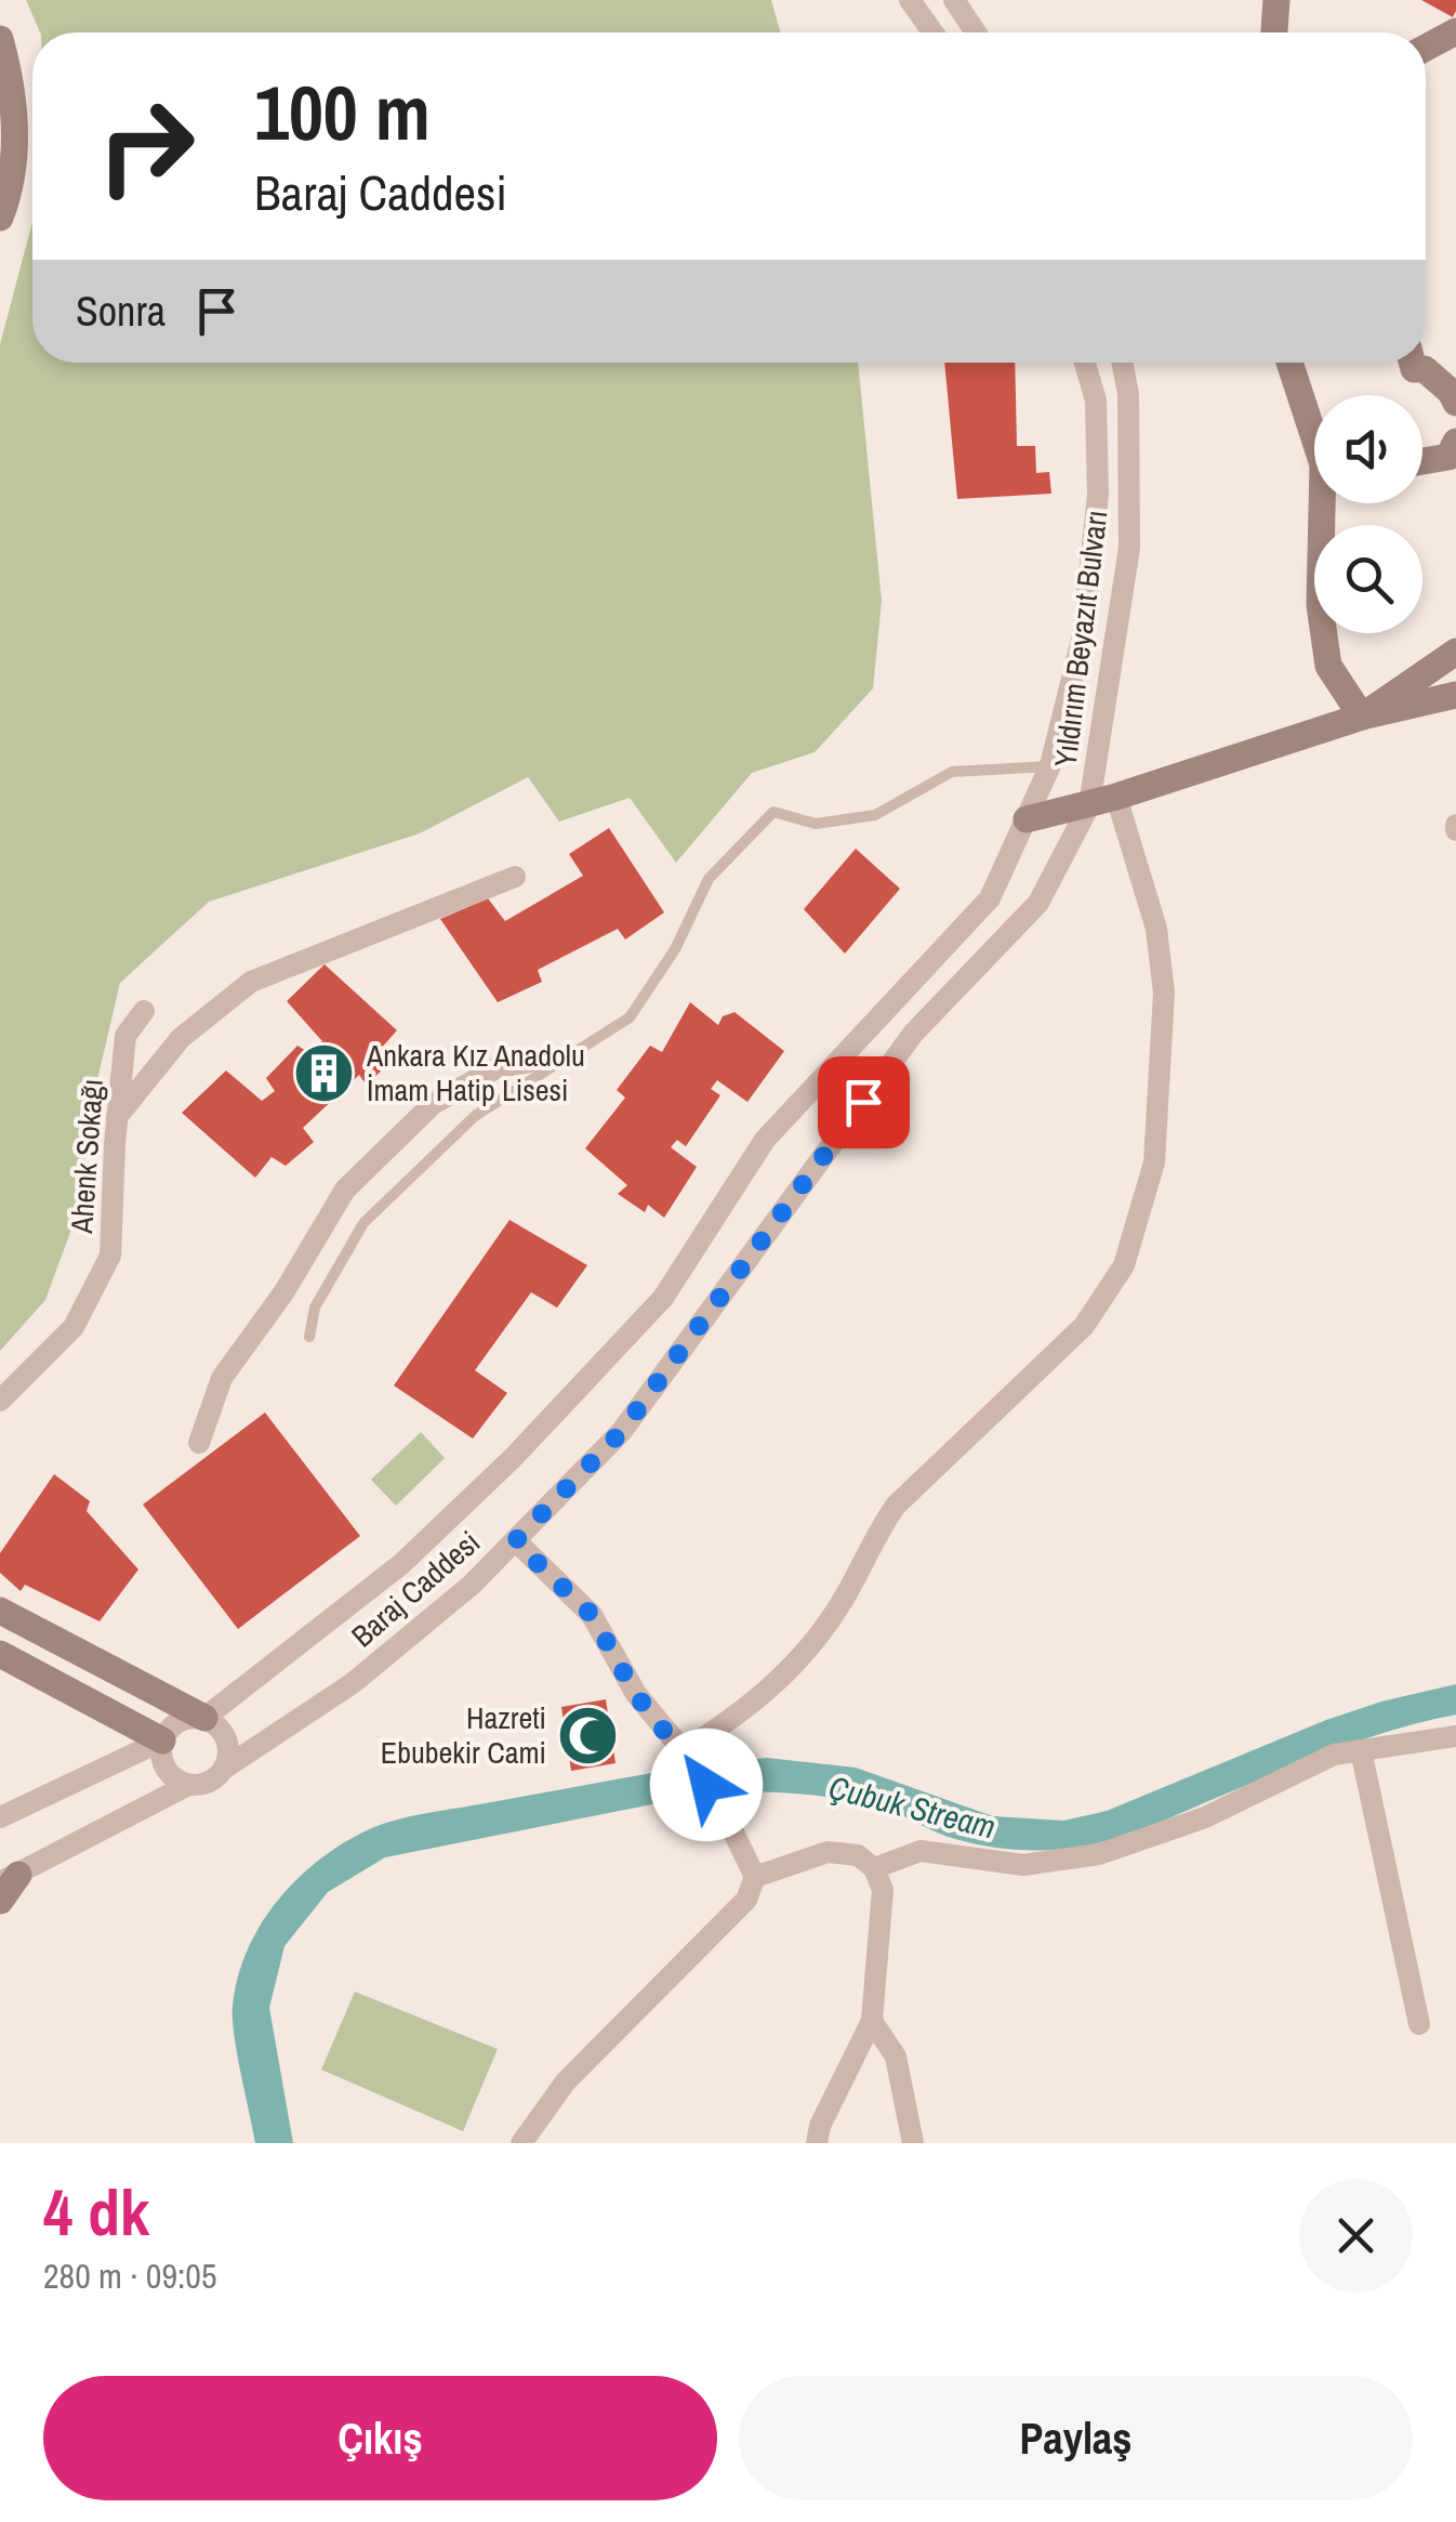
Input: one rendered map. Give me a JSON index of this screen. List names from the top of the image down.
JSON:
{
  "streets": {
    "street": ["Yıldırım Beyazıt Bulvarı", "Ahenk Sokağı", "Baraj Caddesi"]
  },
  "crossings": [
    ["Yıldırım Beyazıt Bulvarı", "Baraj Caddesi"]
  ],
  "water": ["Çubuk Stream"],
  "places": {
    "building": ["Ankara Kız Anadolu İmam Hatip Lisesi"],
    "mosque": ["Hazreti Ebubekir Cami"]
  },
  "page": {
    "turn": ["100 m", "Baraj Caddesi"],
    "then": "Sonra",
    "heading": ["4 dk", "280 m · 09:05"],
    "buttons": ["Çıkış", "Paylaş"]
  }
}
